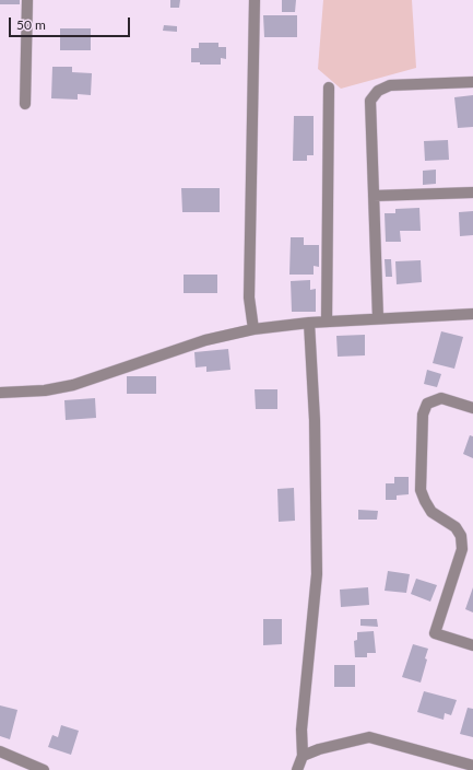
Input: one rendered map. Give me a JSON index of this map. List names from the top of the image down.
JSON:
{
  "scale_bar": "50 m"
}
